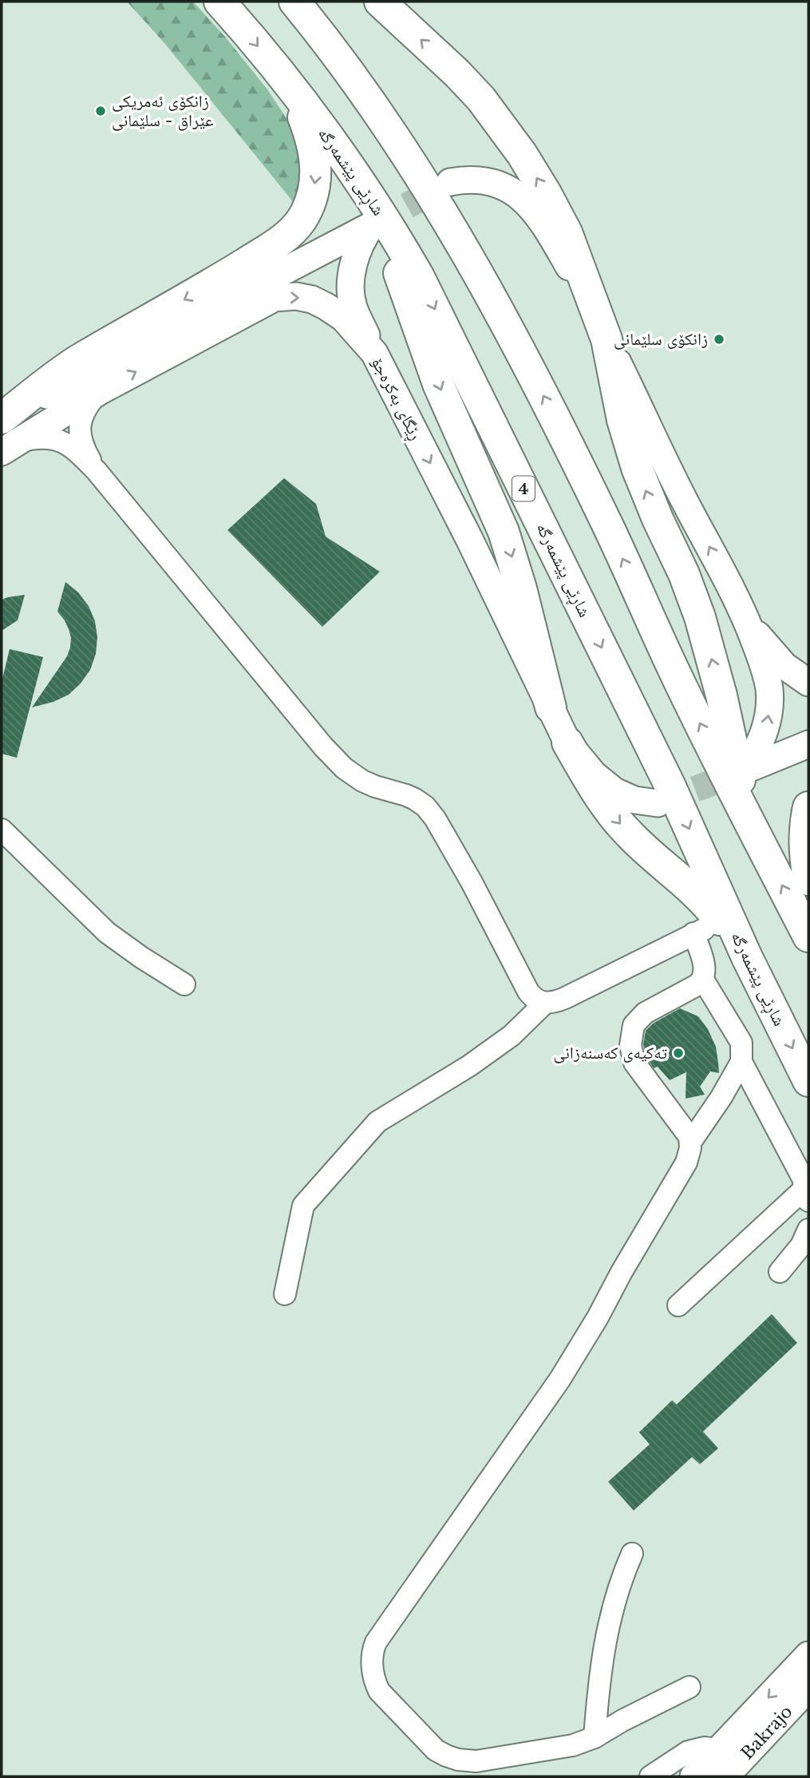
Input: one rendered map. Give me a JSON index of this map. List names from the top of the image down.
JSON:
{
  "streets": {
    "highway": ["شاڕێی پێشمەرگە", "4"],
    "main road": ["ڕێگای بەکرەجۆ", "Bakrajo"]
  },
  "places": ["زانکۆی ئەمریکی عێراق - سلێمانی", "زانکۆی سلێمانی", "تەکیەی کەسنەزانی"]
}
